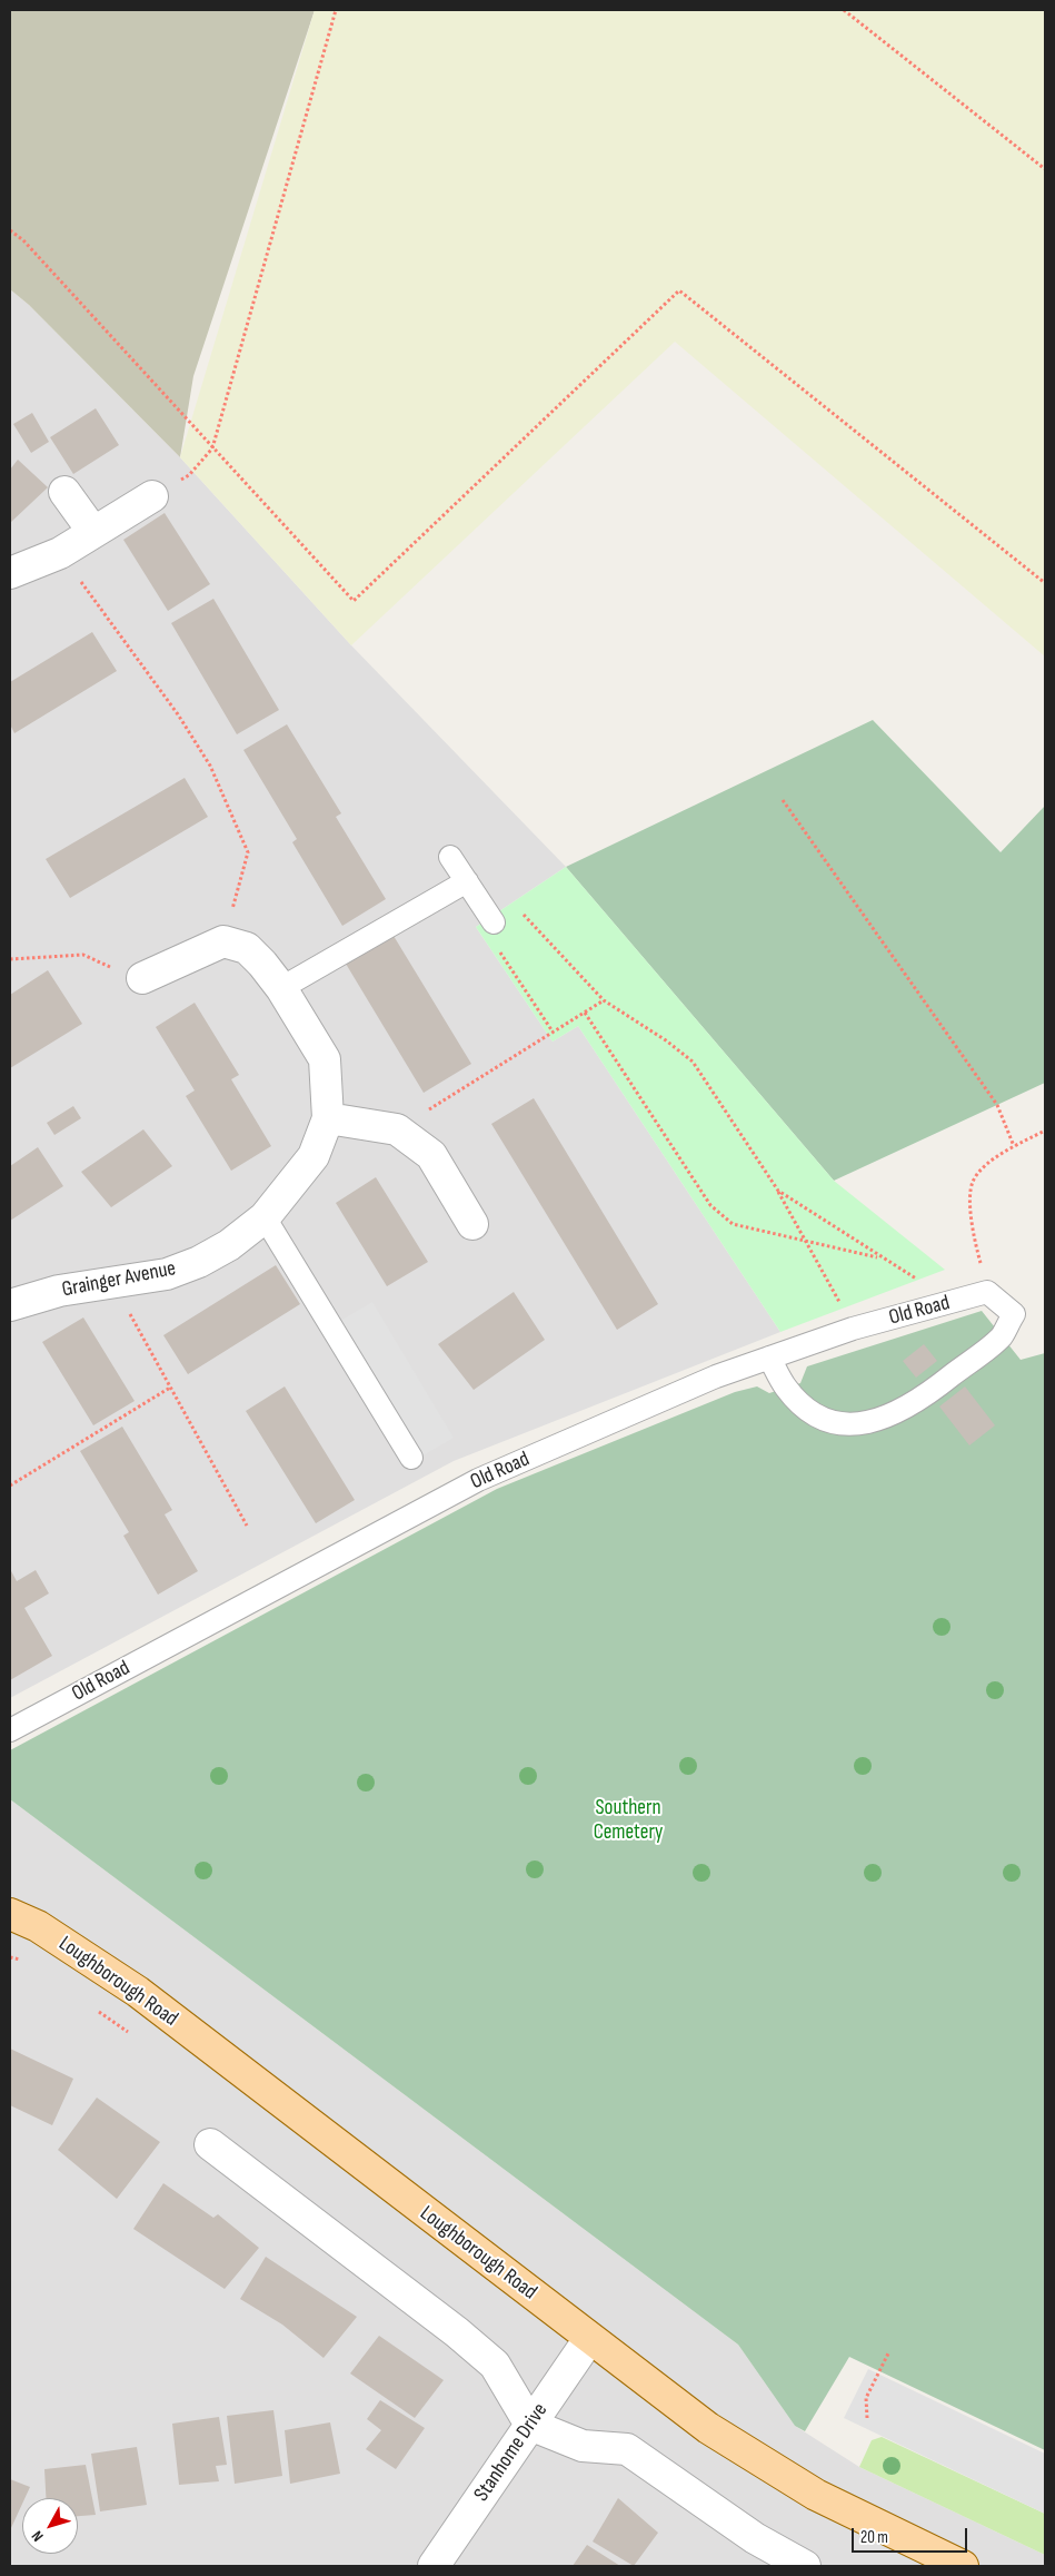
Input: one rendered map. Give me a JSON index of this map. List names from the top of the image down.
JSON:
{
  "streets": {
    "main road": ["Loughborough Road"],
    "street": ["Grainger Avenue", "Stanhome Drive"],
    "lane": ["Old Road"]
  },
  "crossings": [
    ["Loughborough Road", "Stanhome Drive"]
  ],
  "parks": ["Southern Cemetery"],
  "scale_bar": "20 m",
  "north": "bottom left"
}
